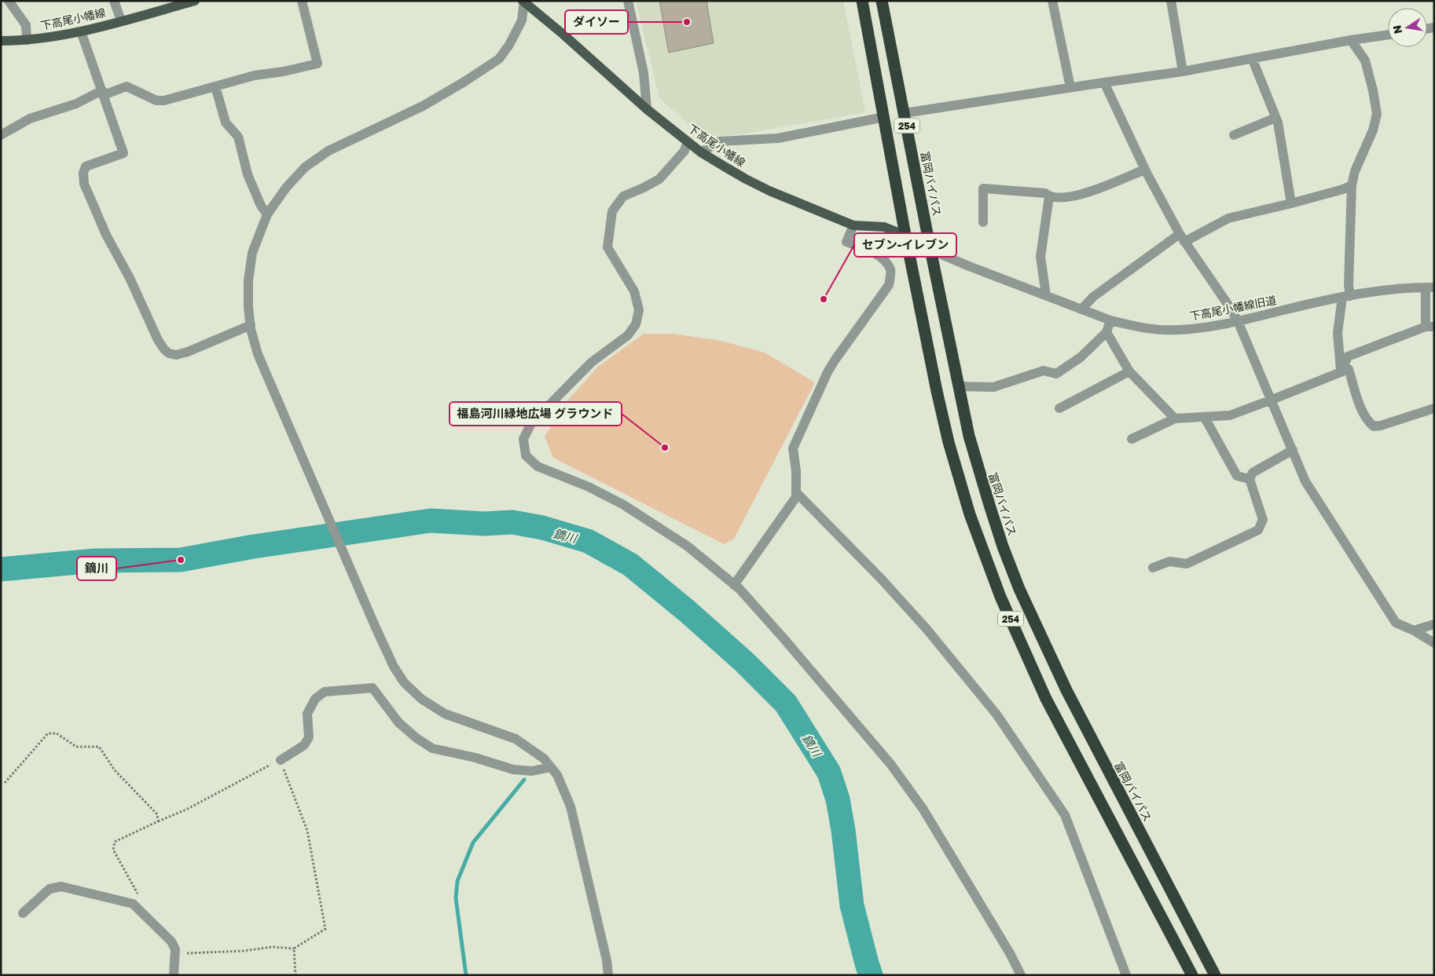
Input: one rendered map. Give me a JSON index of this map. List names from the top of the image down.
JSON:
{
  "streets": {
    "highway": ["254", "富岡バイパス"],
    "main road": ["下高尾小幡線"],
    "street": ["下高尾小幡線旧道"]
  },
  "crossings": [
    ["下高尾小幡線", "254"],
    ["下高尾小幡線", "富岡バイパス"],
    ["下高尾小幡線", "下高尾小幡線旧道"],
    ["富岡バイパス", "下高尾小幡線旧道"]
  ],
  "water": ["鏑川"],
  "places": [
    "ダイソー",
    "セブン-イレブン",
    "福島河川緑地広場 グラウンド",
    "鏑川"
  ],
  "north": "left"
}
